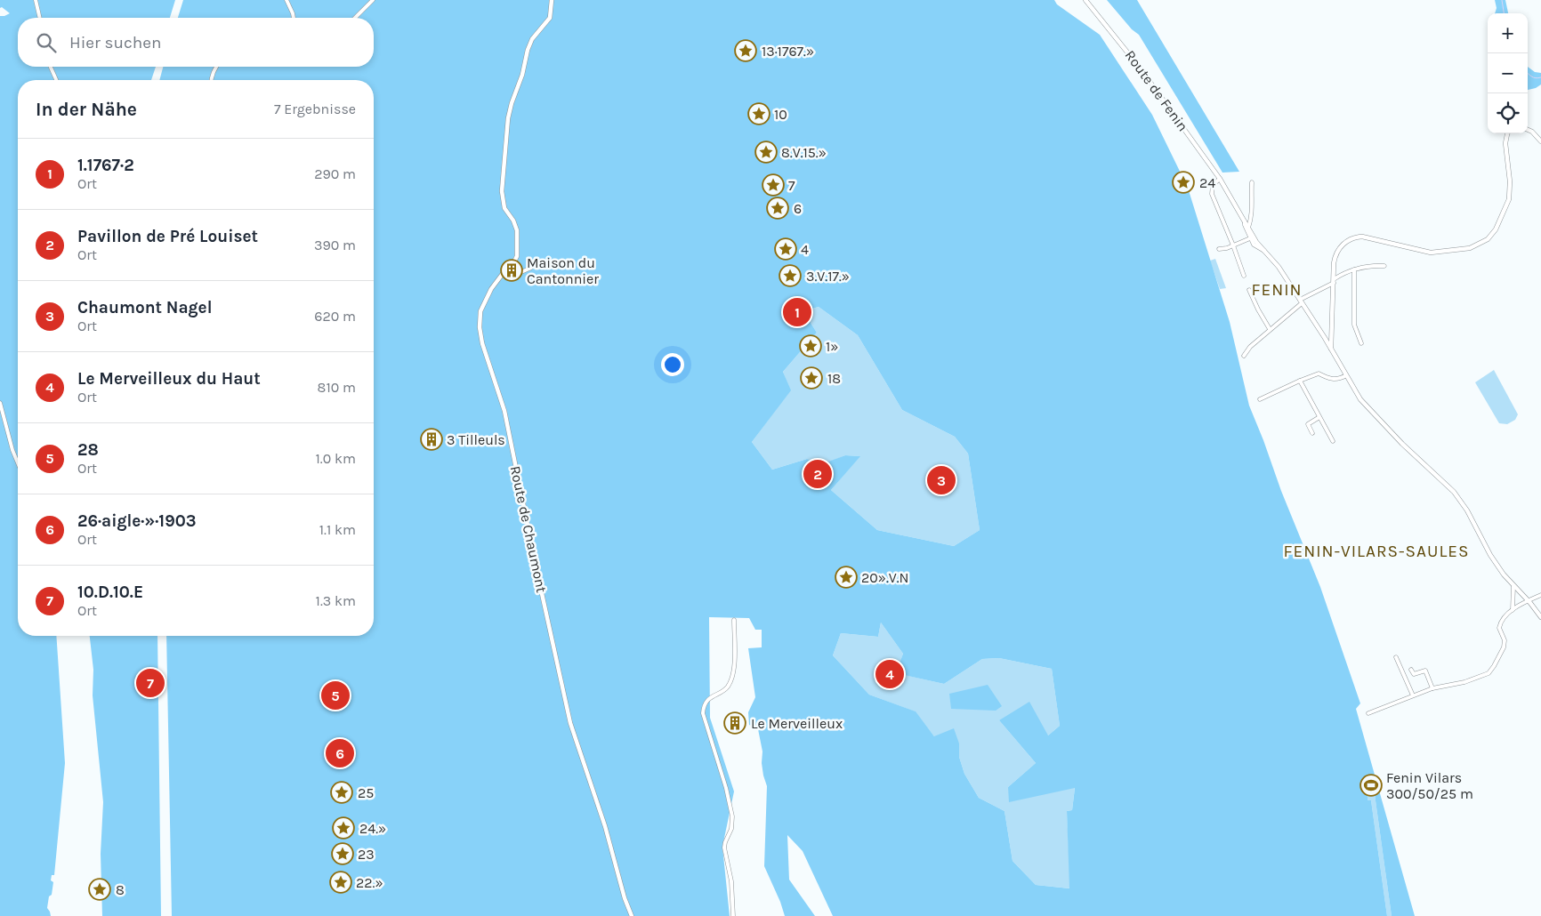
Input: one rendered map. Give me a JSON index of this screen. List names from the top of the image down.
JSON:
{
  "streets": {
    "street": ["Route de Fenin", "Route de Chaumont"]
  },
  "districts": ["FENIN", "FENIN-VILARS-SAULES"],
  "places": {
    "place": [
      "13·1767.»",
      "10",
      "8.V.15.»",
      "24",
      "7",
      "6",
      "4",
      "3.V.17.»",
      "1»",
      "18",
      "20».V.N",
      "25",
      "24.»",
      "23",
      "22.»",
      "8"
    ],
    "building": ["Maison du Cantonnier", "3 Tilleuls", "Le Merveilleux"],
    "sports": ["Fenin Vilars 300/50/25 m"]
  },
  "page": {
    "map_buttons": ["+", "−"],
    "search": "Hier suchen",
    "heading": ["In der Nähe", "7 Ergebnisse"],
    "list": [
      {
        "mark": "1",
        "name": "1.1767·2",
        "note": "Ort",
        "value": "290 m"
      },
      {
        "mark": "2",
        "name": "Pavillon de Pré Louiset",
        "note": "Ort",
        "value": "390 m"
      },
      {
        "mark": "3",
        "name": "Chaumont Nagel",
        "note": "Ort",
        "value": "620 m"
      },
      {
        "mark": "4",
        "name": "Le Merveilleux du Haut",
        "note": "Ort",
        "value": "810 m"
      },
      {
        "mark": "5",
        "name": "28",
        "note": "Ort",
        "value": "1.0 km"
      },
      {
        "mark": "6",
        "name": "26·aigle·»·1903",
        "note": "Ort",
        "value": "1.1 km"
      },
      {
        "mark": "7",
        "name": "10.D.10.E",
        "note": "Ort",
        "value": "1.3 km"
      }
    ],
    "pins": [
      "1",
      "2",
      "3",
      "4",
      "7",
      "5",
      "6"
    ]
  }
}
